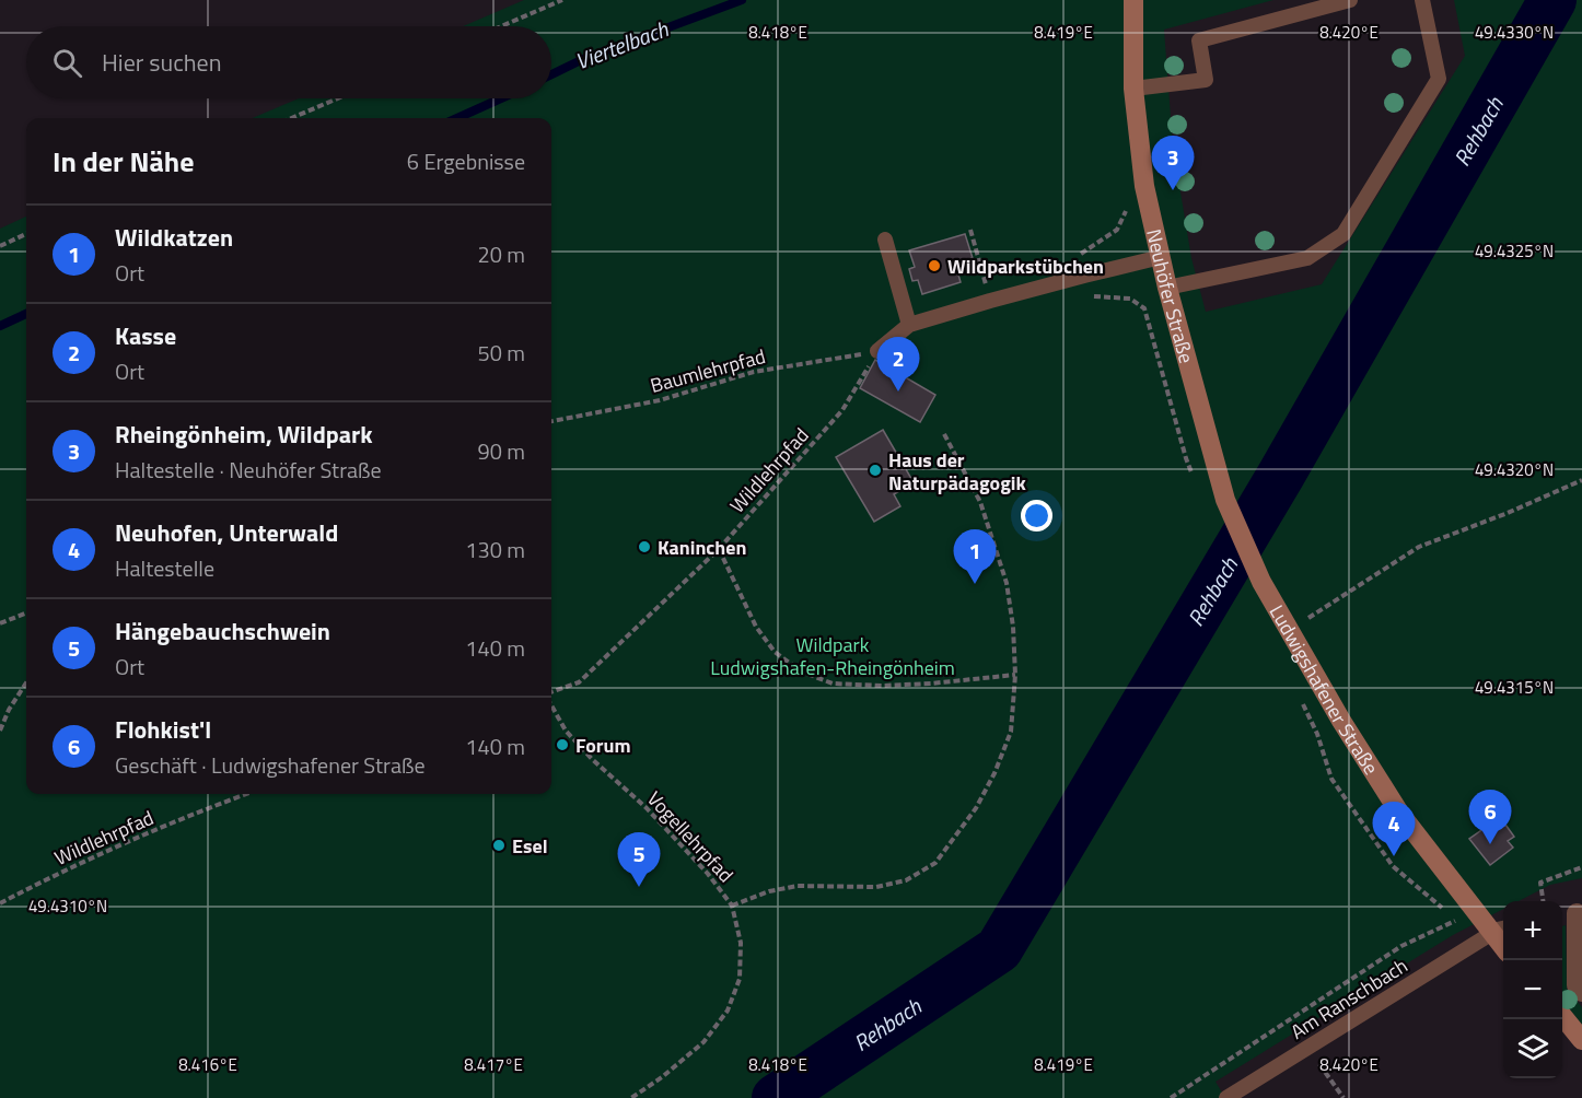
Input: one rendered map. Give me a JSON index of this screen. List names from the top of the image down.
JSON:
{
  "streets": {
    "main road": ["Neuhöfer Straße", "Ludwigshafener Straße"],
    "lane": ["Am Ranschbach"],
    "path": ["Baumlehrpfad", "Wildlehrpfad", "Vogellehrpfad"]
  },
  "crossings": [
    ["Neuhöfer Straße", "Ludwigshafener Straße"],
    ["Baumlehrpfad", "Wildlehrpfad"],
    ["Ludwigshafener Straße", "Am Ranschbach"]
  ],
  "water": ["Viertelbach", "Rehbach"],
  "parks": ["Wildpark Ludwigshafen-Rheingönheim"],
  "places": [
    "Wildparkstübchen",
    "Haus der Naturpädagogik",
    "Kaninchen",
    "Forum",
    "Esel"
  ],
  "page": {
    "search": "Hier suchen",
    "heading": ["In der Nähe", "6 Ergebnisse"],
    "pins": [
      "3",
      "2",
      "1",
      "6",
      "4",
      "5"
    ],
    "list": [
      {
        "mark": "1",
        "name": "Wildkatzen",
        "note": "Ort",
        "value": "20 m"
      },
      {
        "mark": "2",
        "name": "Kasse",
        "note": "Ort",
        "value": "50 m"
      },
      {
        "mark": "3",
        "name": "Rheingönheim, Wildpark",
        "note": "Haltestelle · Neuhöfer Straße",
        "value": "90 m"
      },
      {
        "mark": "4",
        "name": "Neuhofen, Unterwald",
        "note": "Haltestelle",
        "value": "130 m"
      },
      {
        "mark": "5",
        "name": "Hängebauchschwein",
        "note": "Ort",
        "value": "140 m"
      },
      {
        "mark": "6",
        "name": "Flohkist'l",
        "note": "Geschäft · Ludwigshafener Straße",
        "value": "140 m"
      }
    ],
    "map_buttons": ["+", "−"]
  },
  "coordinates": [
    "49.4330°N",
    "8.418°E",
    "8.419°E",
    "8.420°E",
    "49.4325°N",
    "49.4320°N",
    "49.4315°N",
    "49.4310°N",
    "8.416°E",
    "8.417°E"
  ]
}
